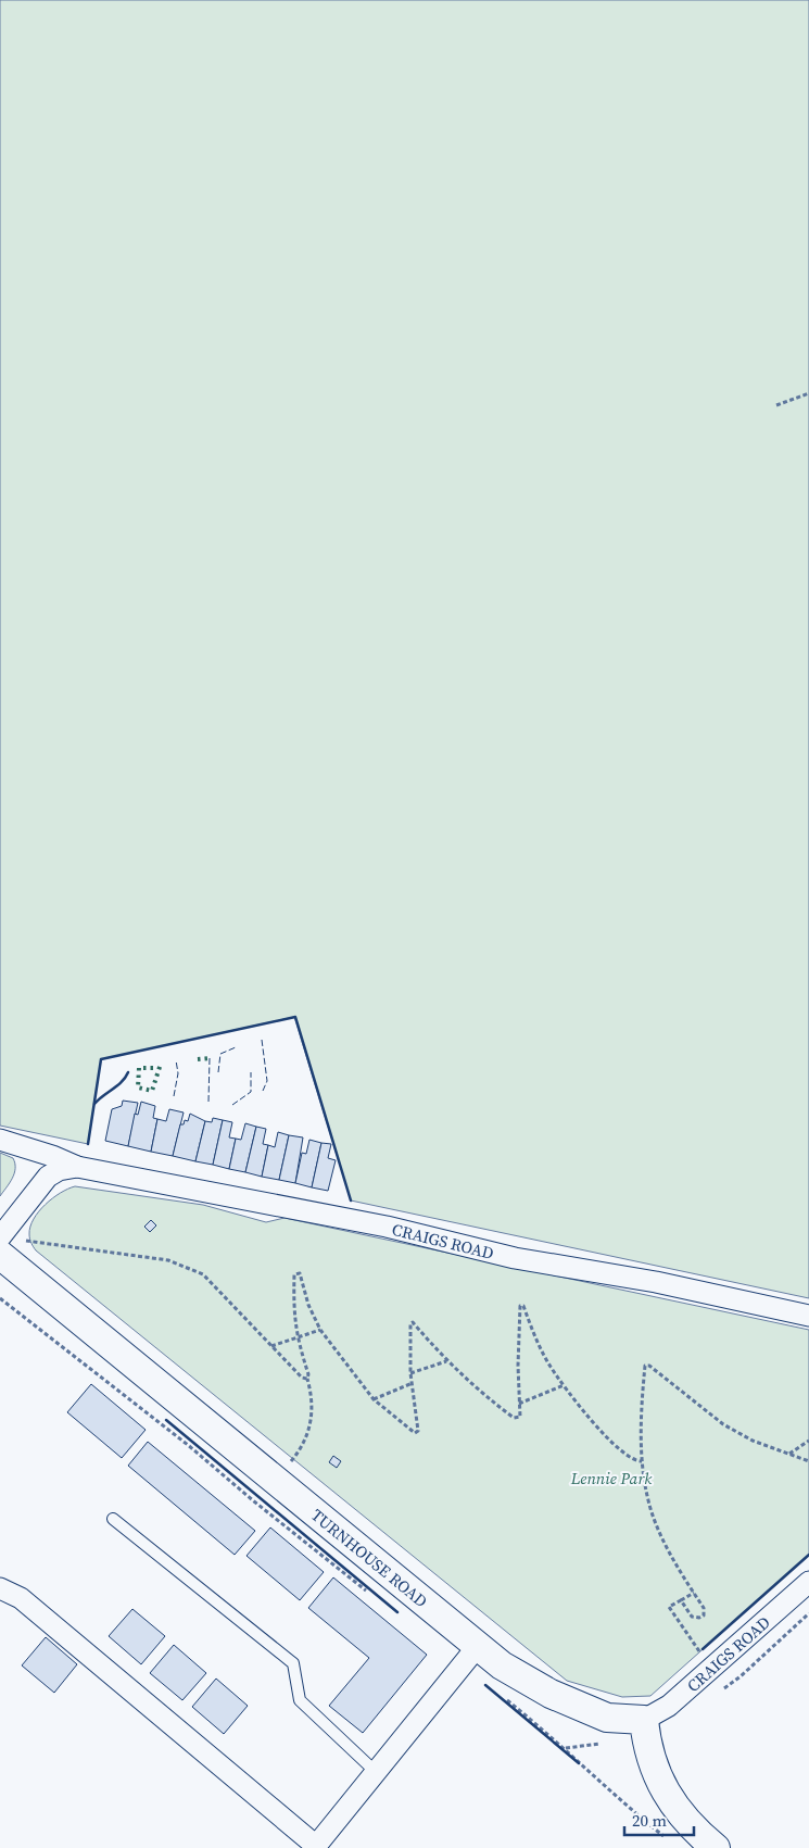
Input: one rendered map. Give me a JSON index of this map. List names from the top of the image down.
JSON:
{
  "streets": {
    "street": ["CRAIGS ROAD", "TURNHOUSE ROAD"]
  },
  "crossings": [
    ["CRAIGS ROAD", "TURNHOUSE ROAD"]
  ],
  "parks": ["Lennie Park"],
  "scale_bar": "20 m"
}
